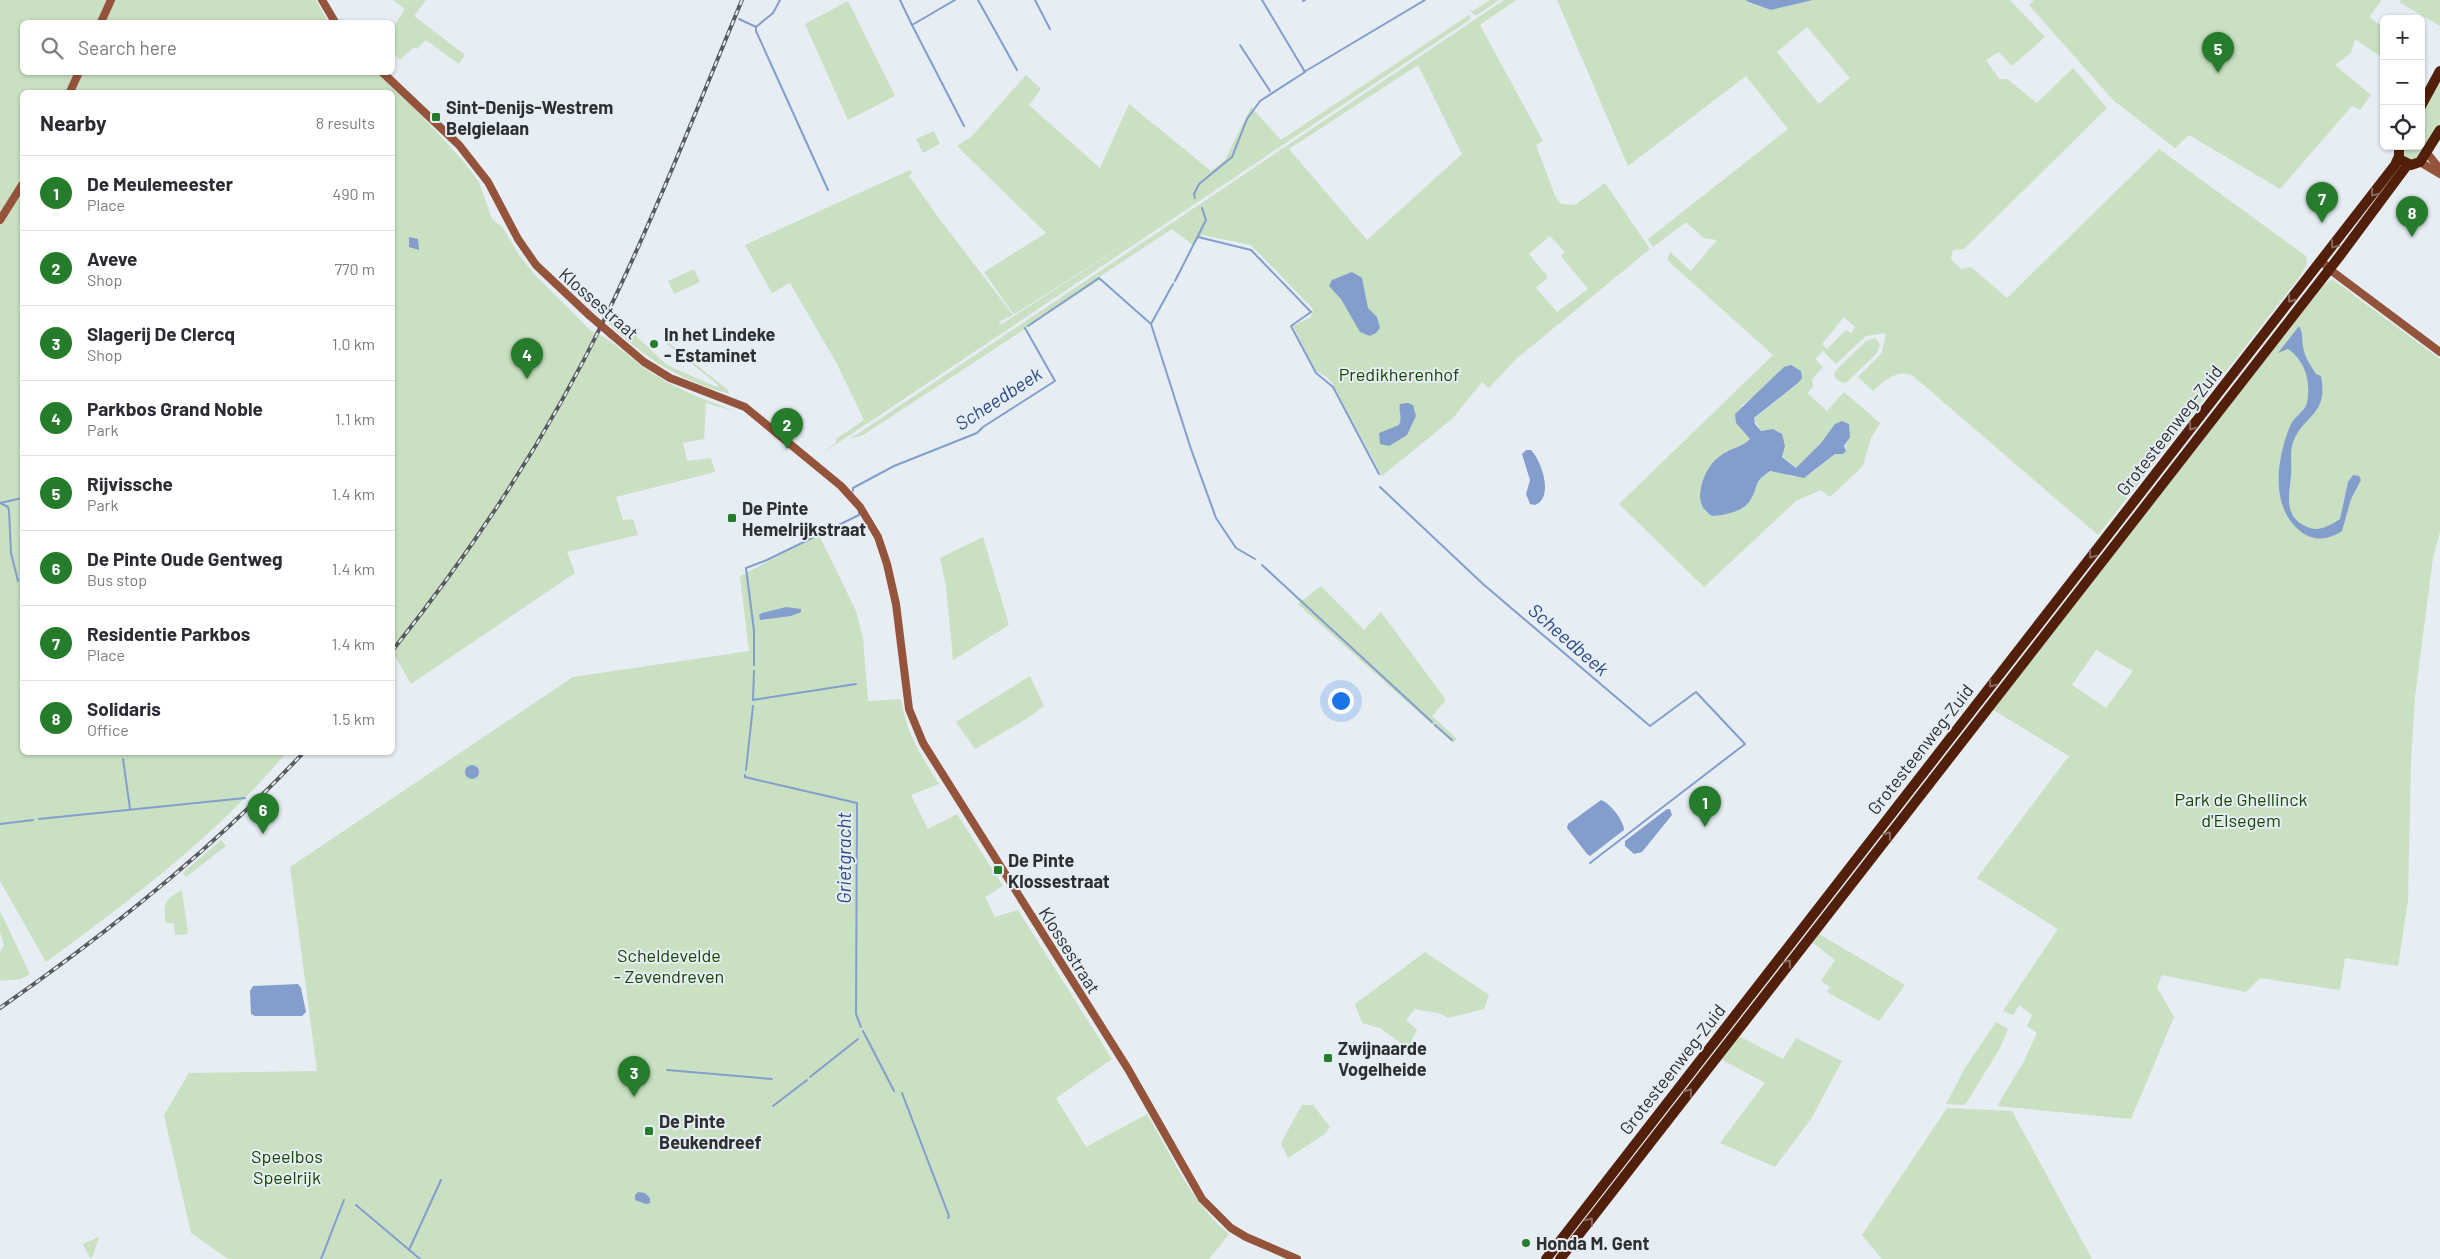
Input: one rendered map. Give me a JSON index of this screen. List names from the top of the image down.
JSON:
{
  "streets": {
    "highway": ["Grotesteenweg-Zuid"],
    "street": ["Klossestraat"]
  },
  "water": ["Scheedbeek", "Grietgracht"],
  "parks": [
    "Predikherenhof",
    "Park de Ghellinck d'Elsegem",
    "Scheldevelde - Zevendreven",
    "Speelbos Speelrijk"
  ],
  "places": {
    "transit": [
      "Sint-Denijs-Westrem Belgielaan",
      "De Pinte Hemelrijkstraat",
      "De Pinte Klossestraat",
      "Zwijnaarde Vogelheide",
      "De Pinte Beukendreef"
    ],
    "other": ["In het Lindeke - Estaminet", "Honda M. Gent"]
  },
  "page": {
    "map_buttons": ["+", "−"],
    "search": "Search here",
    "pins": [
      "5",
      "7",
      "8",
      "4",
      "2",
      "1",
      "6",
      "3"
    ],
    "heading": ["Nearby", "8 results"],
    "list": [
      {
        "mark": "1",
        "name": "De Meulemeester",
        "note": "Place",
        "value": "490 m"
      },
      {
        "mark": "2",
        "name": "Aveve",
        "note": "Shop",
        "value": "770 m"
      },
      {
        "mark": "3",
        "name": "Slagerij De Clercq",
        "note": "Shop",
        "value": "1.0 km"
      },
      {
        "mark": "4",
        "name": "Parkbos Grand Noble",
        "note": "Park",
        "value": "1.1 km"
      },
      {
        "mark": "5",
        "name": "Rijvissche",
        "note": "Park",
        "value": "1.4 km"
      },
      {
        "mark": "6",
        "name": "De Pinte Oude Gentweg",
        "note": "Bus stop",
        "value": "1.4 km"
      },
      {
        "mark": "7",
        "name": "Residentie Parkbos",
        "note": "Place",
        "value": "1.4 km"
      },
      {
        "mark": "8",
        "name": "Solidaris",
        "note": "Office",
        "value": "1.5 km"
      }
    ]
  }
}
